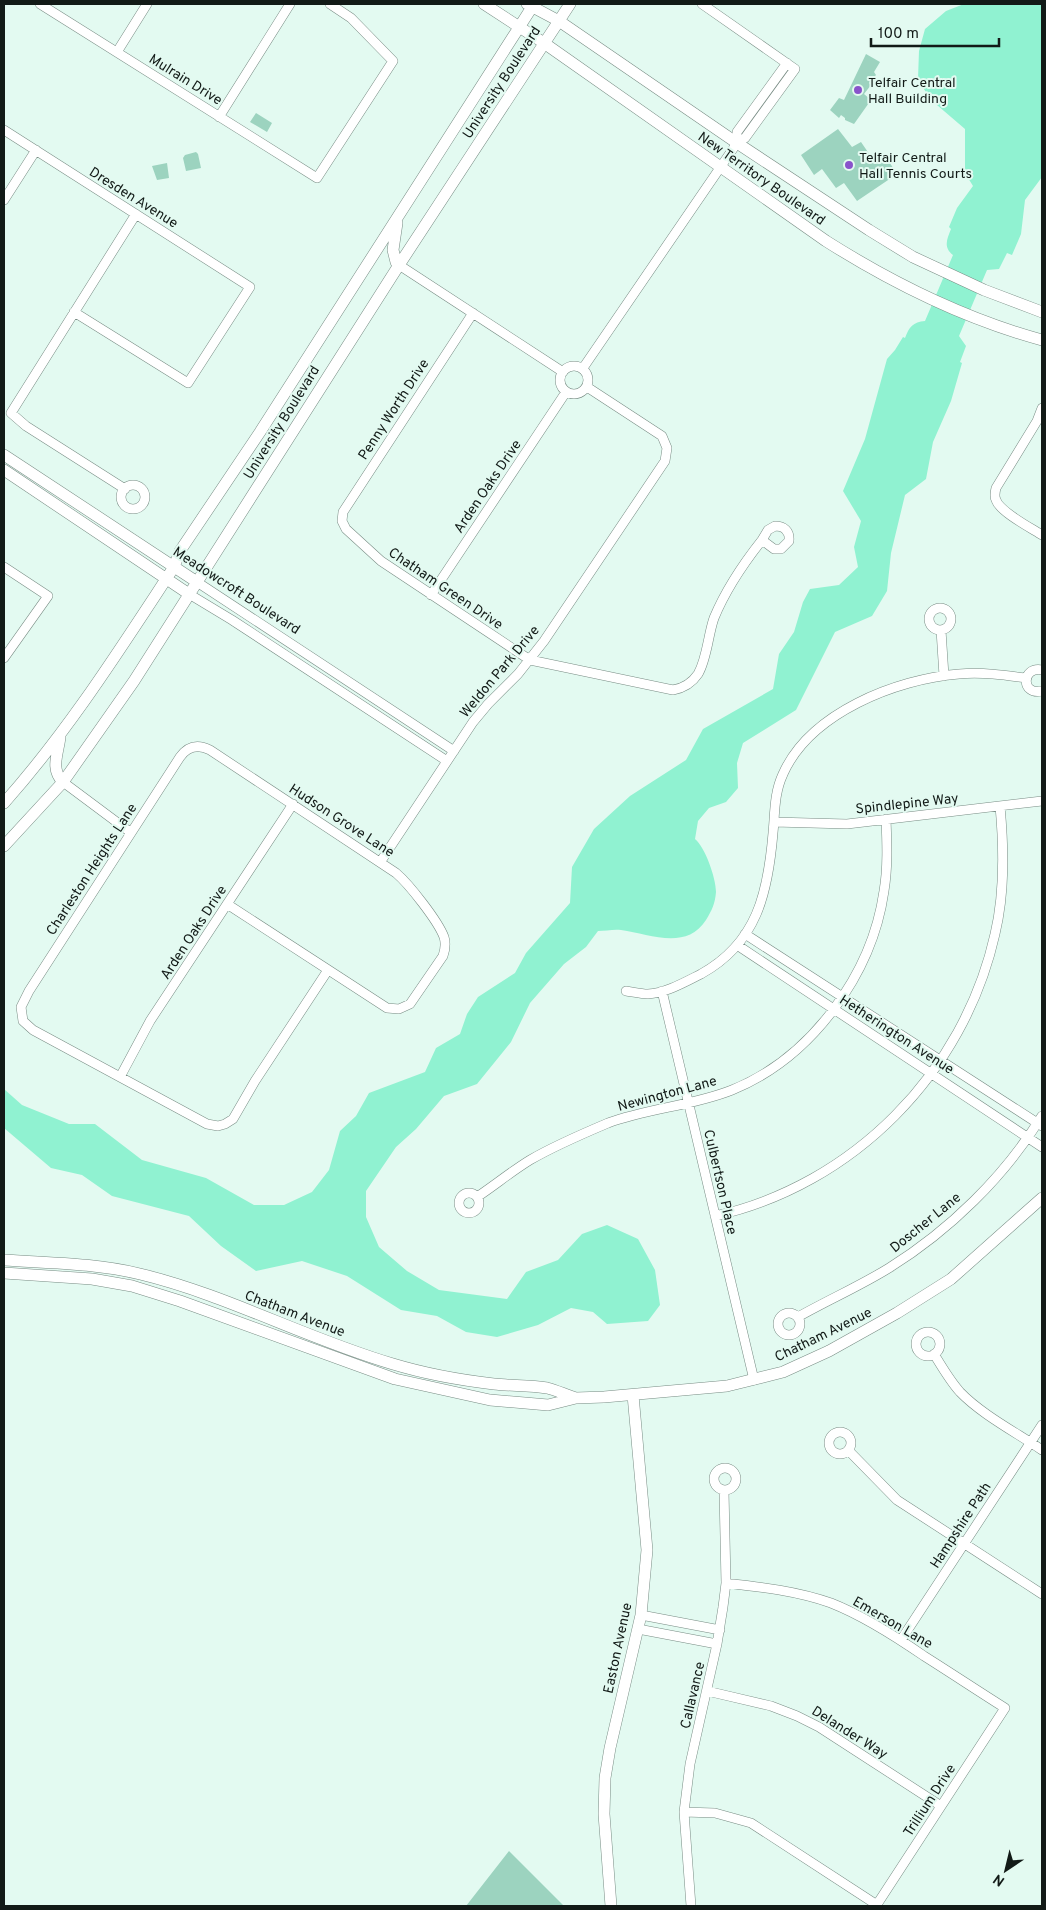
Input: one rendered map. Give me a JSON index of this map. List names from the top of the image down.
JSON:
{
  "streets": {
    "main road": [
      "University Boulevard",
      "New Territory Boulevard",
      "Meadowcroft Boulevard",
      "Chatham Avenue",
      "Easton Avenue"
    ],
    "street": [
      "Mulrain Drive",
      "Dresden Avenue",
      "Penny Worth Drive",
      "Arden Oaks Drive",
      "Chatham Green Drive",
      "Weldon Park Drive",
      "Spindlepine Way",
      "Hudson Grove Lane",
      "Charleston Heights Lane",
      "Hetherington Avenue",
      "Newington Lane",
      "Culbertson Place",
      "Doscher Lane",
      "Hampshire Path",
      "Emerson Lane",
      "Callavance",
      "Delander Way",
      "Trillium Drive"
    ]
  },
  "crossings": [
    ["University Boulevard", "New Territory Boulevard"],
    ["University Boulevard", "Meadowcroft Boulevard"],
    ["Penny Worth Drive", "Chatham Green Drive"],
    ["Arden Oaks Drive", "Chatham Green Drive"],
    ["Arden Oaks Drive", "Weldon Park Drive"],
    ["Arden Oaks Drive", "Hudson Grove Lane"],
    ["Arden Oaks Drive", "Charleston Heights Lane"],
    ["Chatham Green Drive", "Weldon Park Drive"],
    ["Meadowcroft Boulevard", "Weldon Park Drive"],
    ["Weldon Park Drive", "Hudson Grove Lane"],
    ["Spindlepine Way", "Newington Lane"],
    ["Hudson Grove Lane", "Charleston Heights Lane"],
    ["Hetherington Avenue", "Newington Lane"],
    ["Hetherington Avenue", "Doscher Lane"],
    ["Newington Lane", "Culbertson Place"],
    ["Culbertson Place", "Chatham Avenue"],
    ["Chatham Avenue", "Easton Avenue"],
    ["Hampshire Path", "Emerson Lane"],
    ["Emerson Lane", "Callavance"],
    ["Emerson Lane", "Trillium Drive"],
    ["Callavance", "Delander Way"],
    ["Delander Way", "Trillium Drive"]
  ],
  "places": ["Telfair Central Hall Building", "Telfair Central Hall Tennis Courts"],
  "scale_bar": "100 m",
  "north": "bottom left"
}
